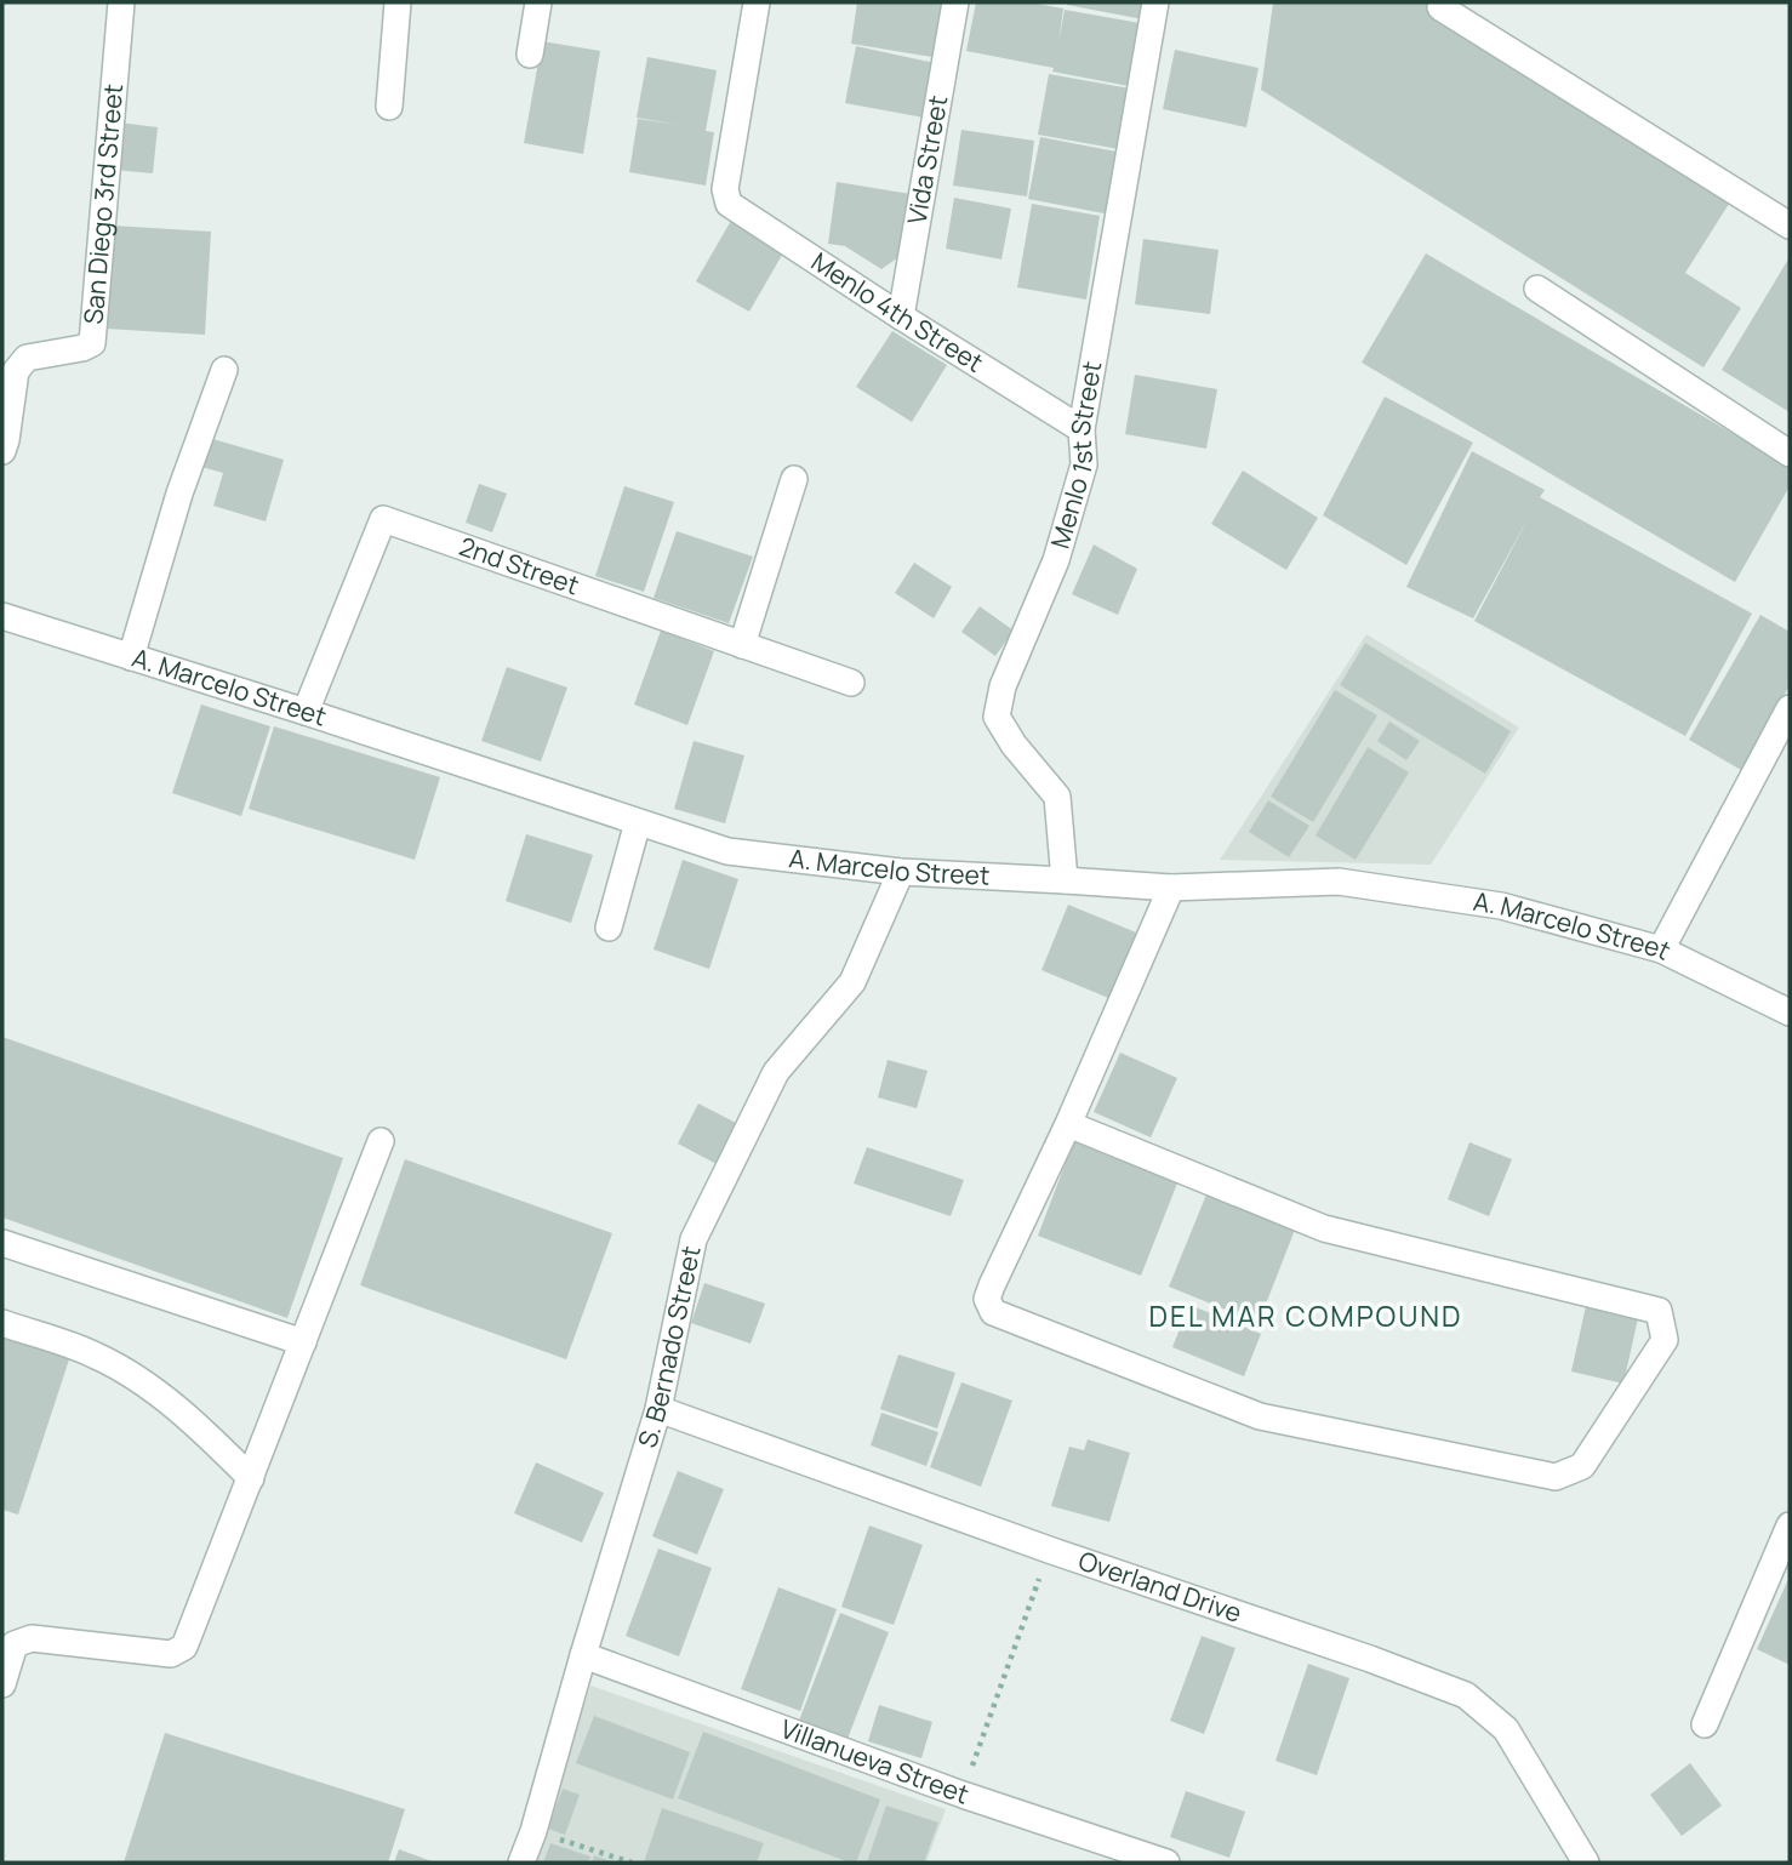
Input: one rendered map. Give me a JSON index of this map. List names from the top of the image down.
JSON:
{
  "streets": {
    "street": [
      "Vida Street",
      "San Diego 3rd Street",
      "Menlo 4th Street",
      "Menlo 1st Street",
      "2nd Street",
      "A. Marcelo Street",
      "S. Bernado Street",
      "Overland Drive",
      "Villanueva Street"
    ]
  },
  "crossings": [
    ["Vida Street", "Menlo 4th Street"],
    ["Menlo 4th Street", "Menlo 1st Street"],
    ["Menlo 1st Street", "A. Marcelo Street"],
    ["2nd Street", "A. Marcelo Street"],
    ["A. Marcelo Street", "S. Bernado Street"],
    ["S. Bernado Street", "Overland Drive"],
    ["S. Bernado Street", "Villanueva Street"]
  ],
  "districts": ["DEL MAR COMPOUND"]
}
